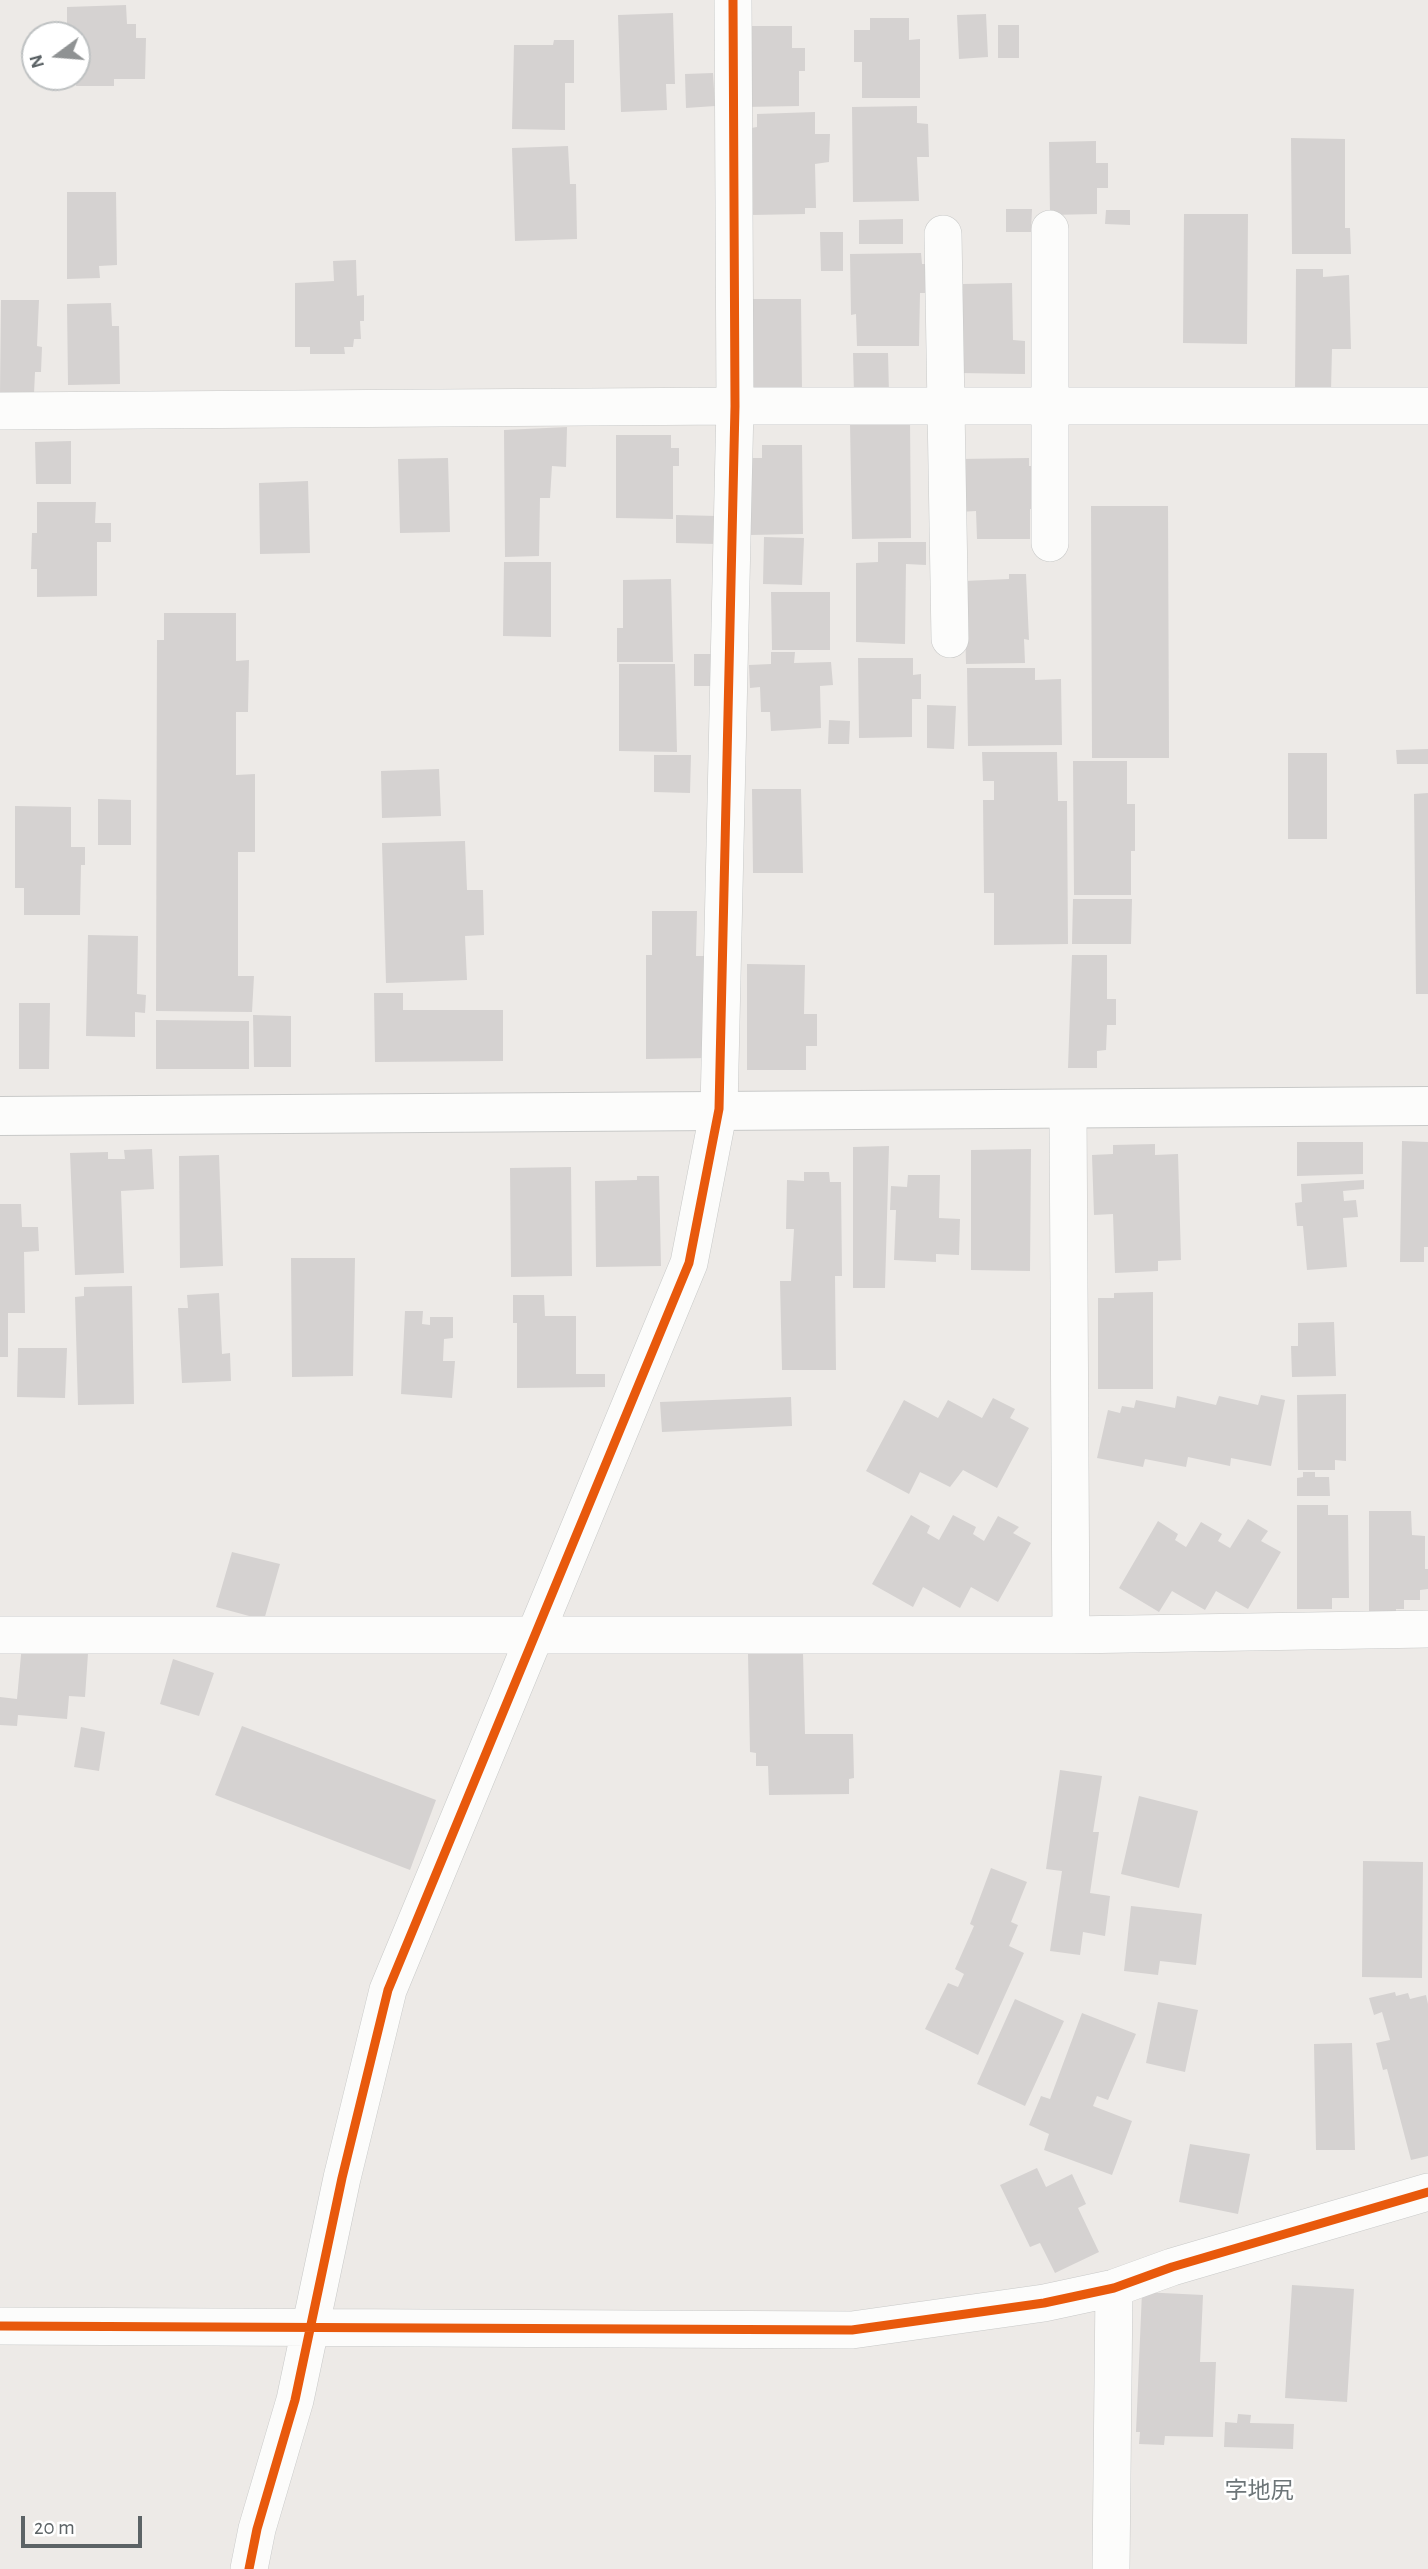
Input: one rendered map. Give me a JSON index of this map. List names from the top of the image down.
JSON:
{
  "districts": ["字地尻"],
  "scale_bar": "20 m",
  "north": "left"
}
